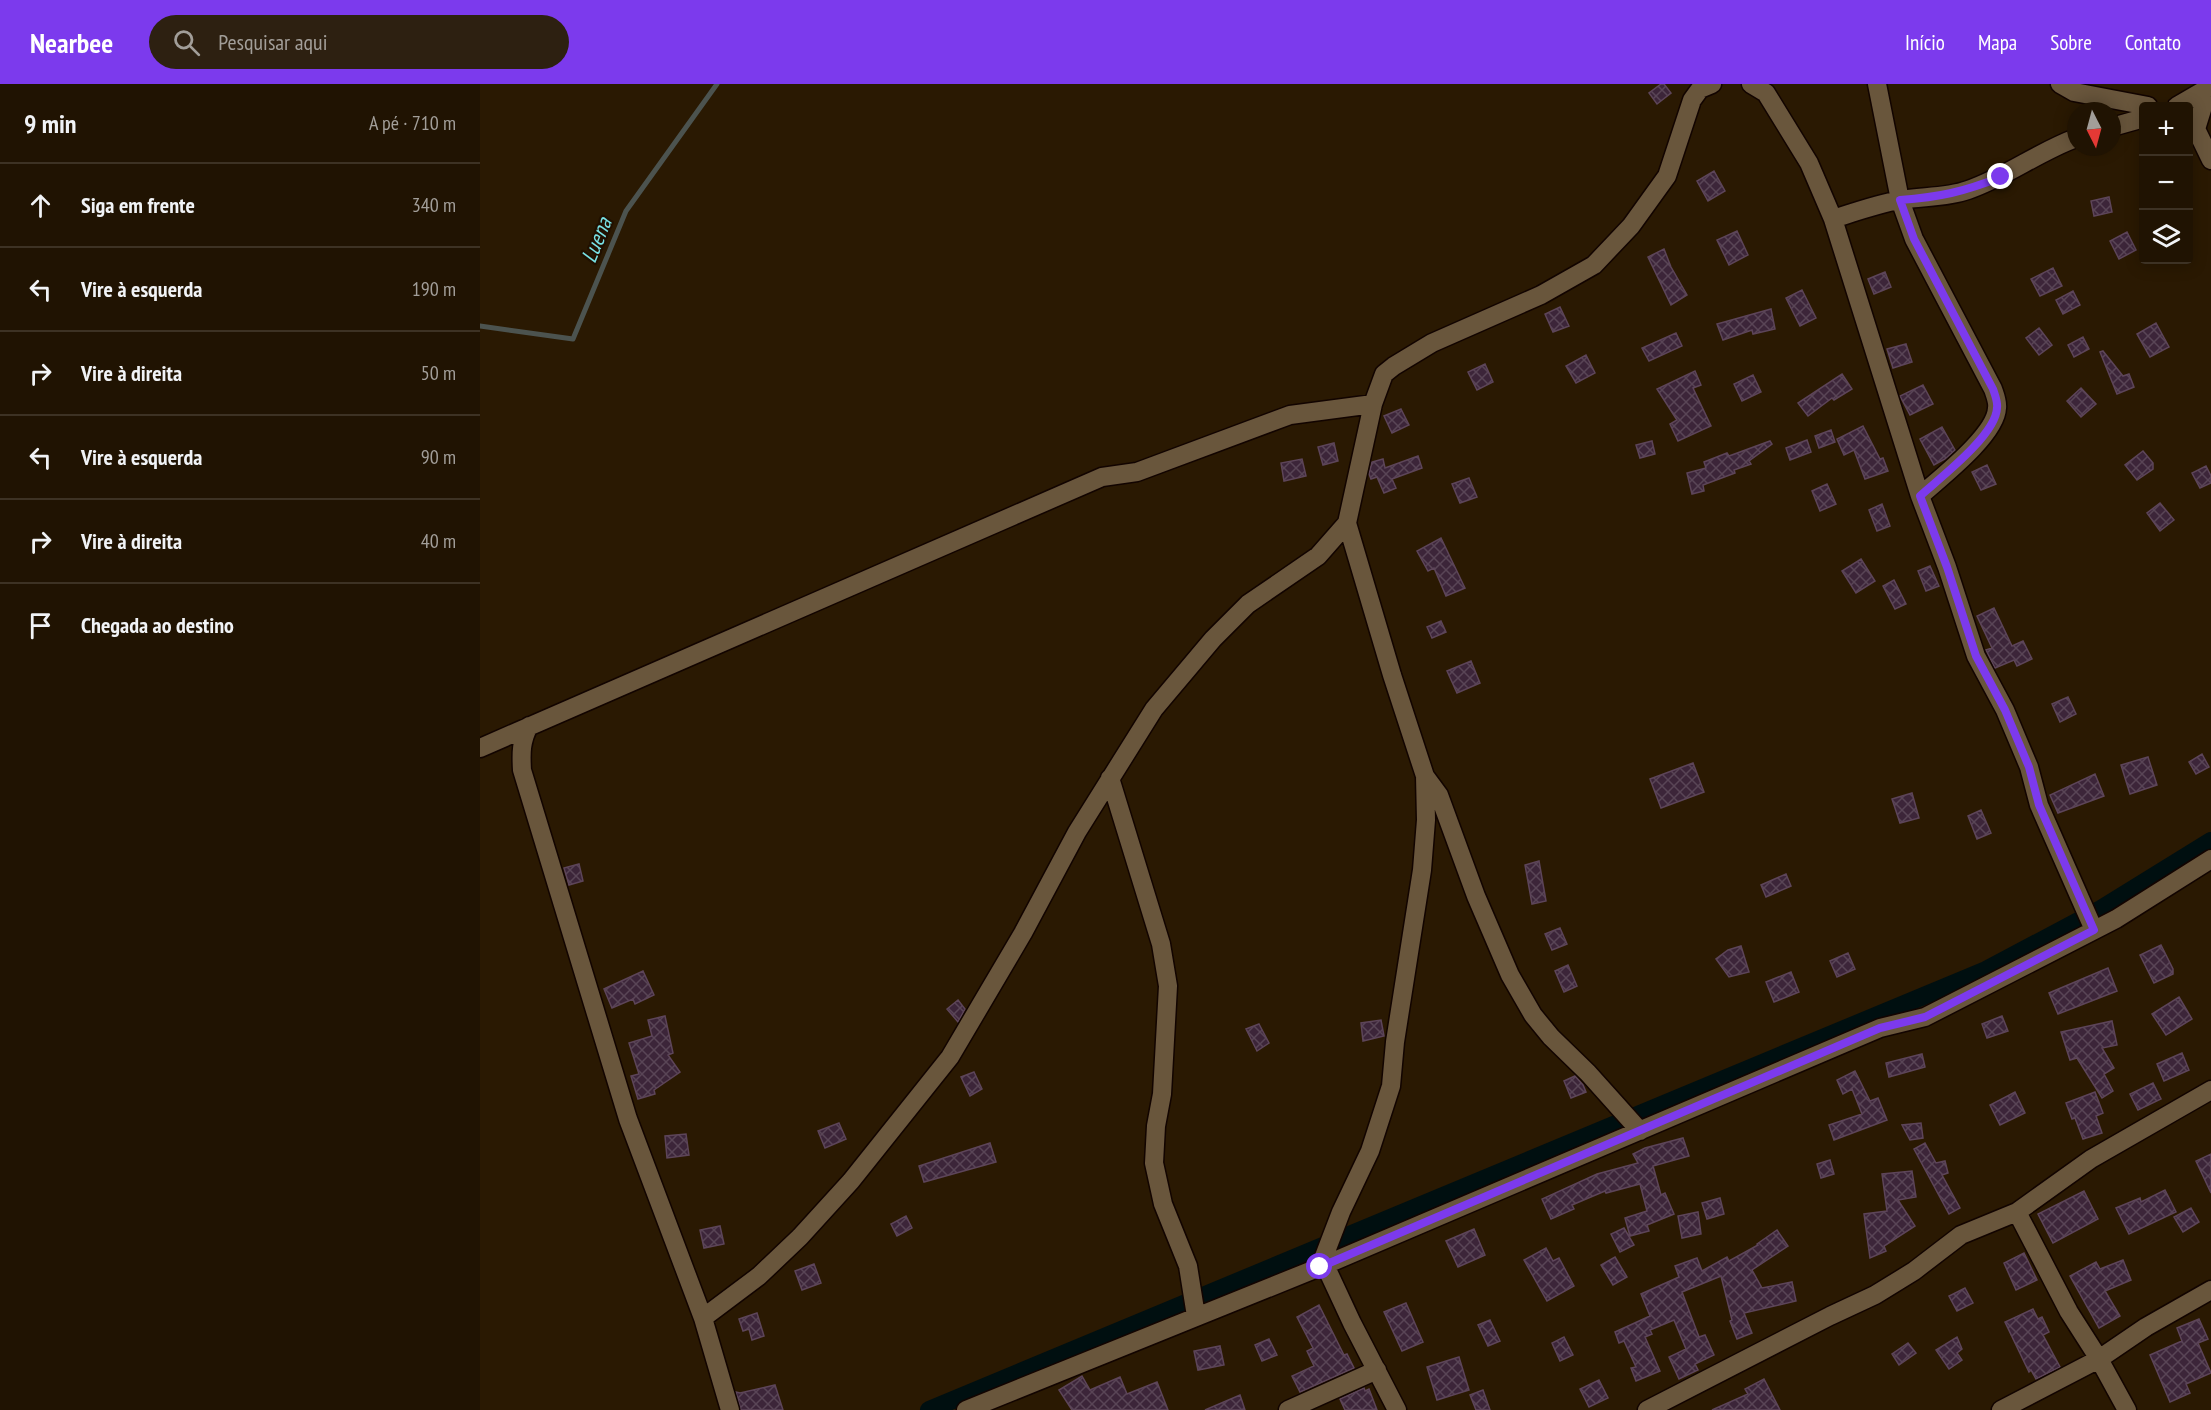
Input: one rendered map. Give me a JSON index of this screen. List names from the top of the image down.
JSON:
{
  "water": ["Luena"],
  "north": "bottom",
  "page": {
    "header": "Nearbee",
    "search": "Pesquisar aqui",
    "nav": [
      "Início",
      "Mapa",
      "Sobre",
      "Contato"
    ],
    "heading": ["9 min", "A pé · 710 m"],
    "map_buttons": ["+", "−"],
    "list": [
      ["Siga em frente", "340 m"],
      ["Vire à esquerda", "190 m"],
      ["Vire à direita", "50 m"],
      ["Vire à esquerda", "90 m"],
      ["Vire à direita", "40 m"],
      "Chegada ao destino"
    ]
  }
}
